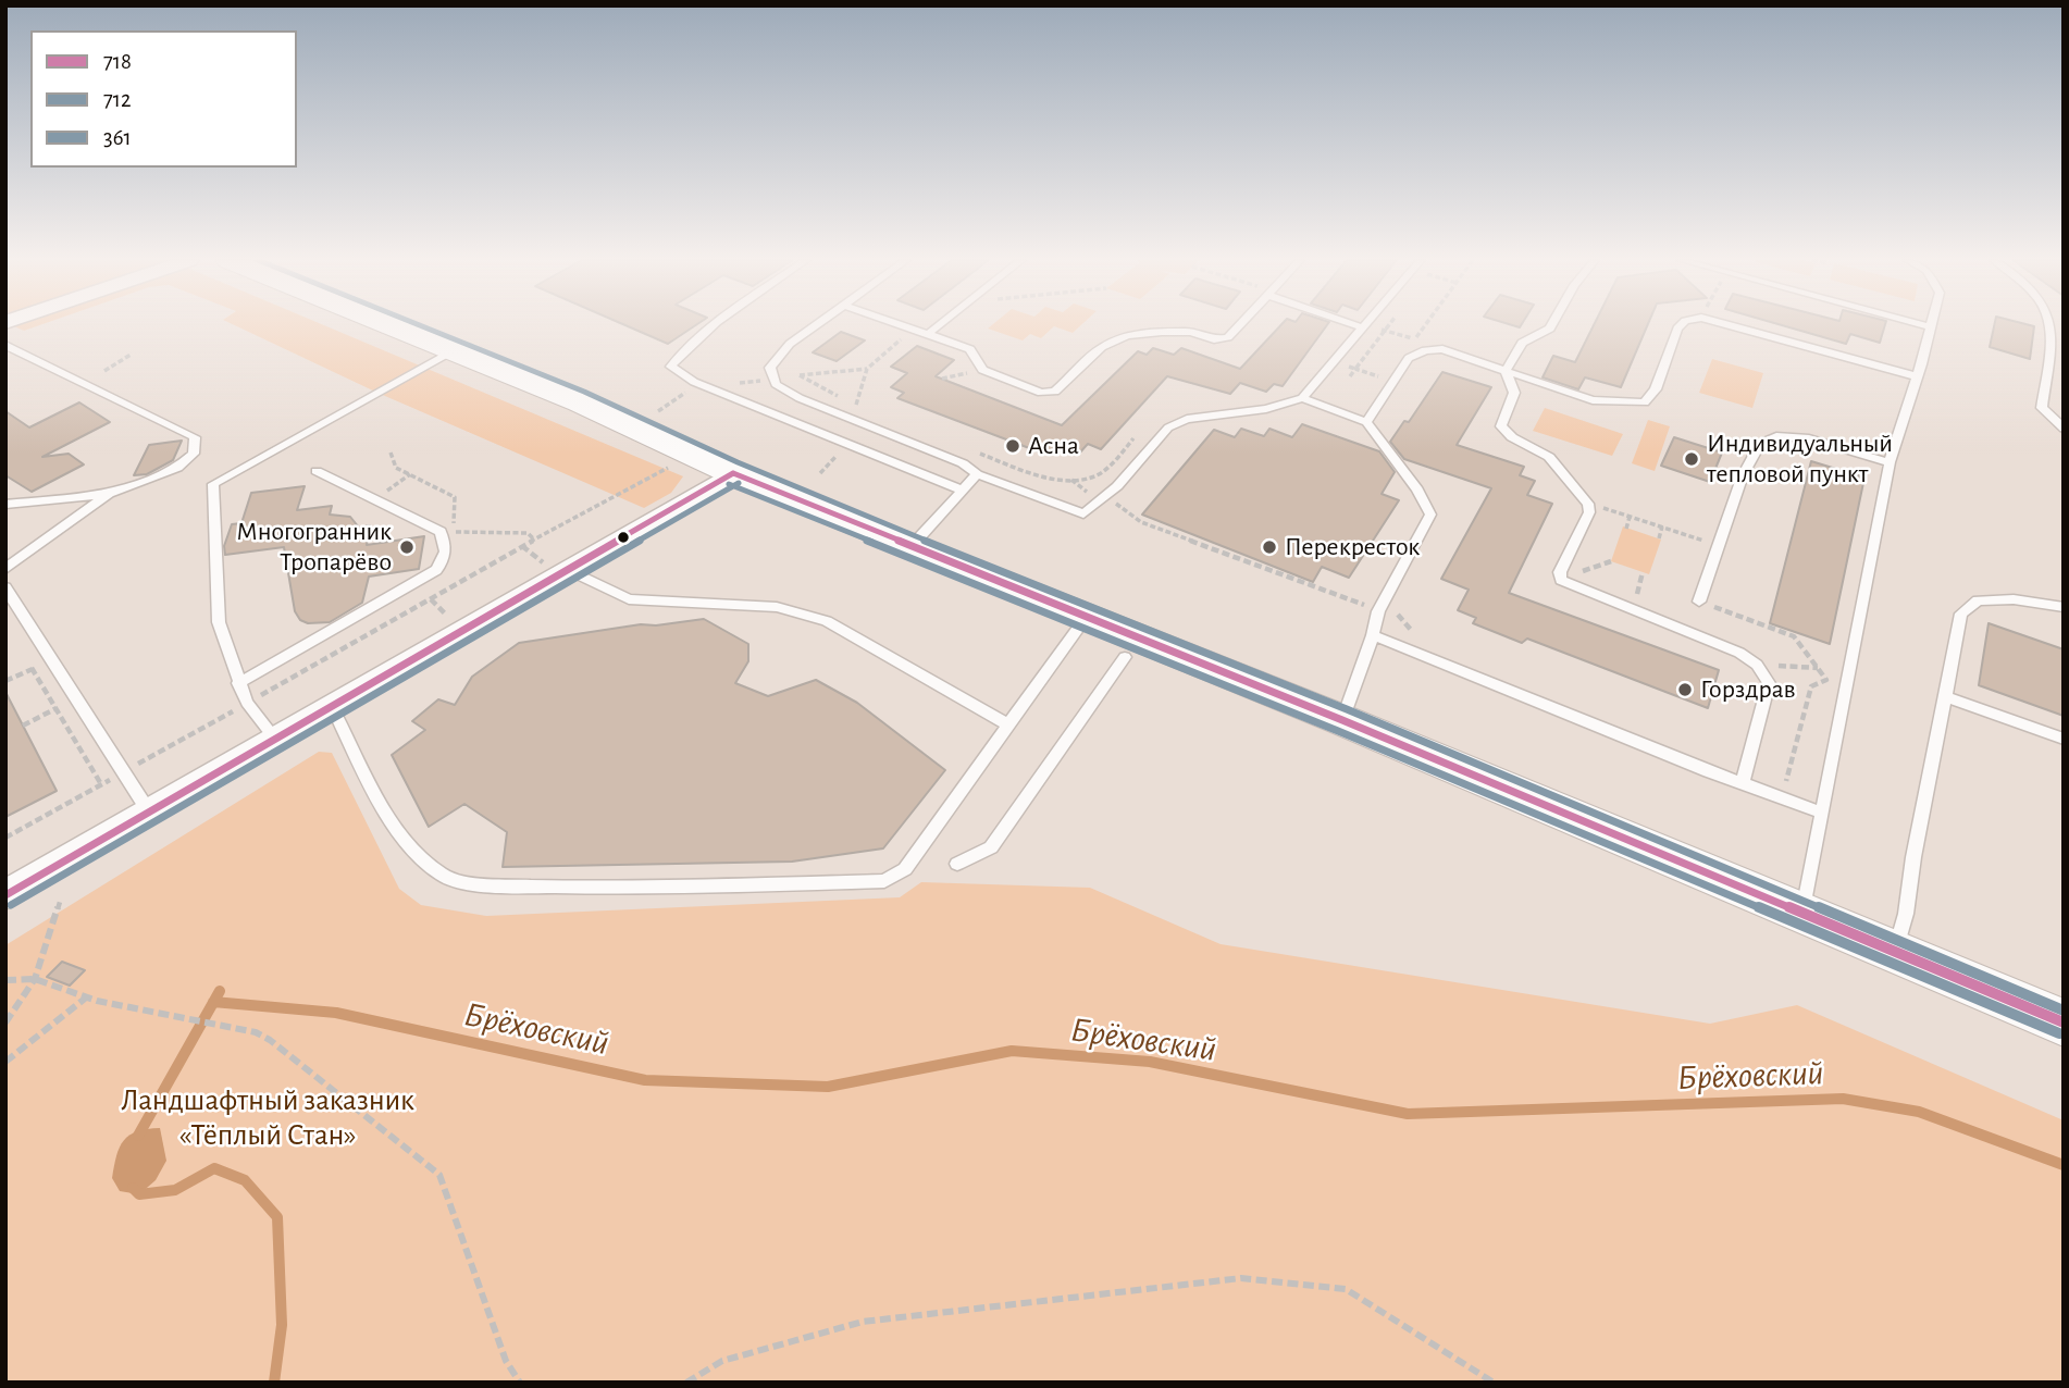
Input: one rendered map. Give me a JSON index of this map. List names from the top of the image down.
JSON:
{
  "water": ["Брёховский"],
  "parks": ["Ландшафтный заказник «Тёплый Стан»"],
  "places": [
    "Асна",
    "Индивидуальный тепловой пункт",
    "Многогранник Тропарёво",
    "Перекресток",
    "Горздрав"
  ],
  "lines": ["transit line 361", "transit line 718", "transit line 712"],
  "legend": ["718", "712", "361"]
}
